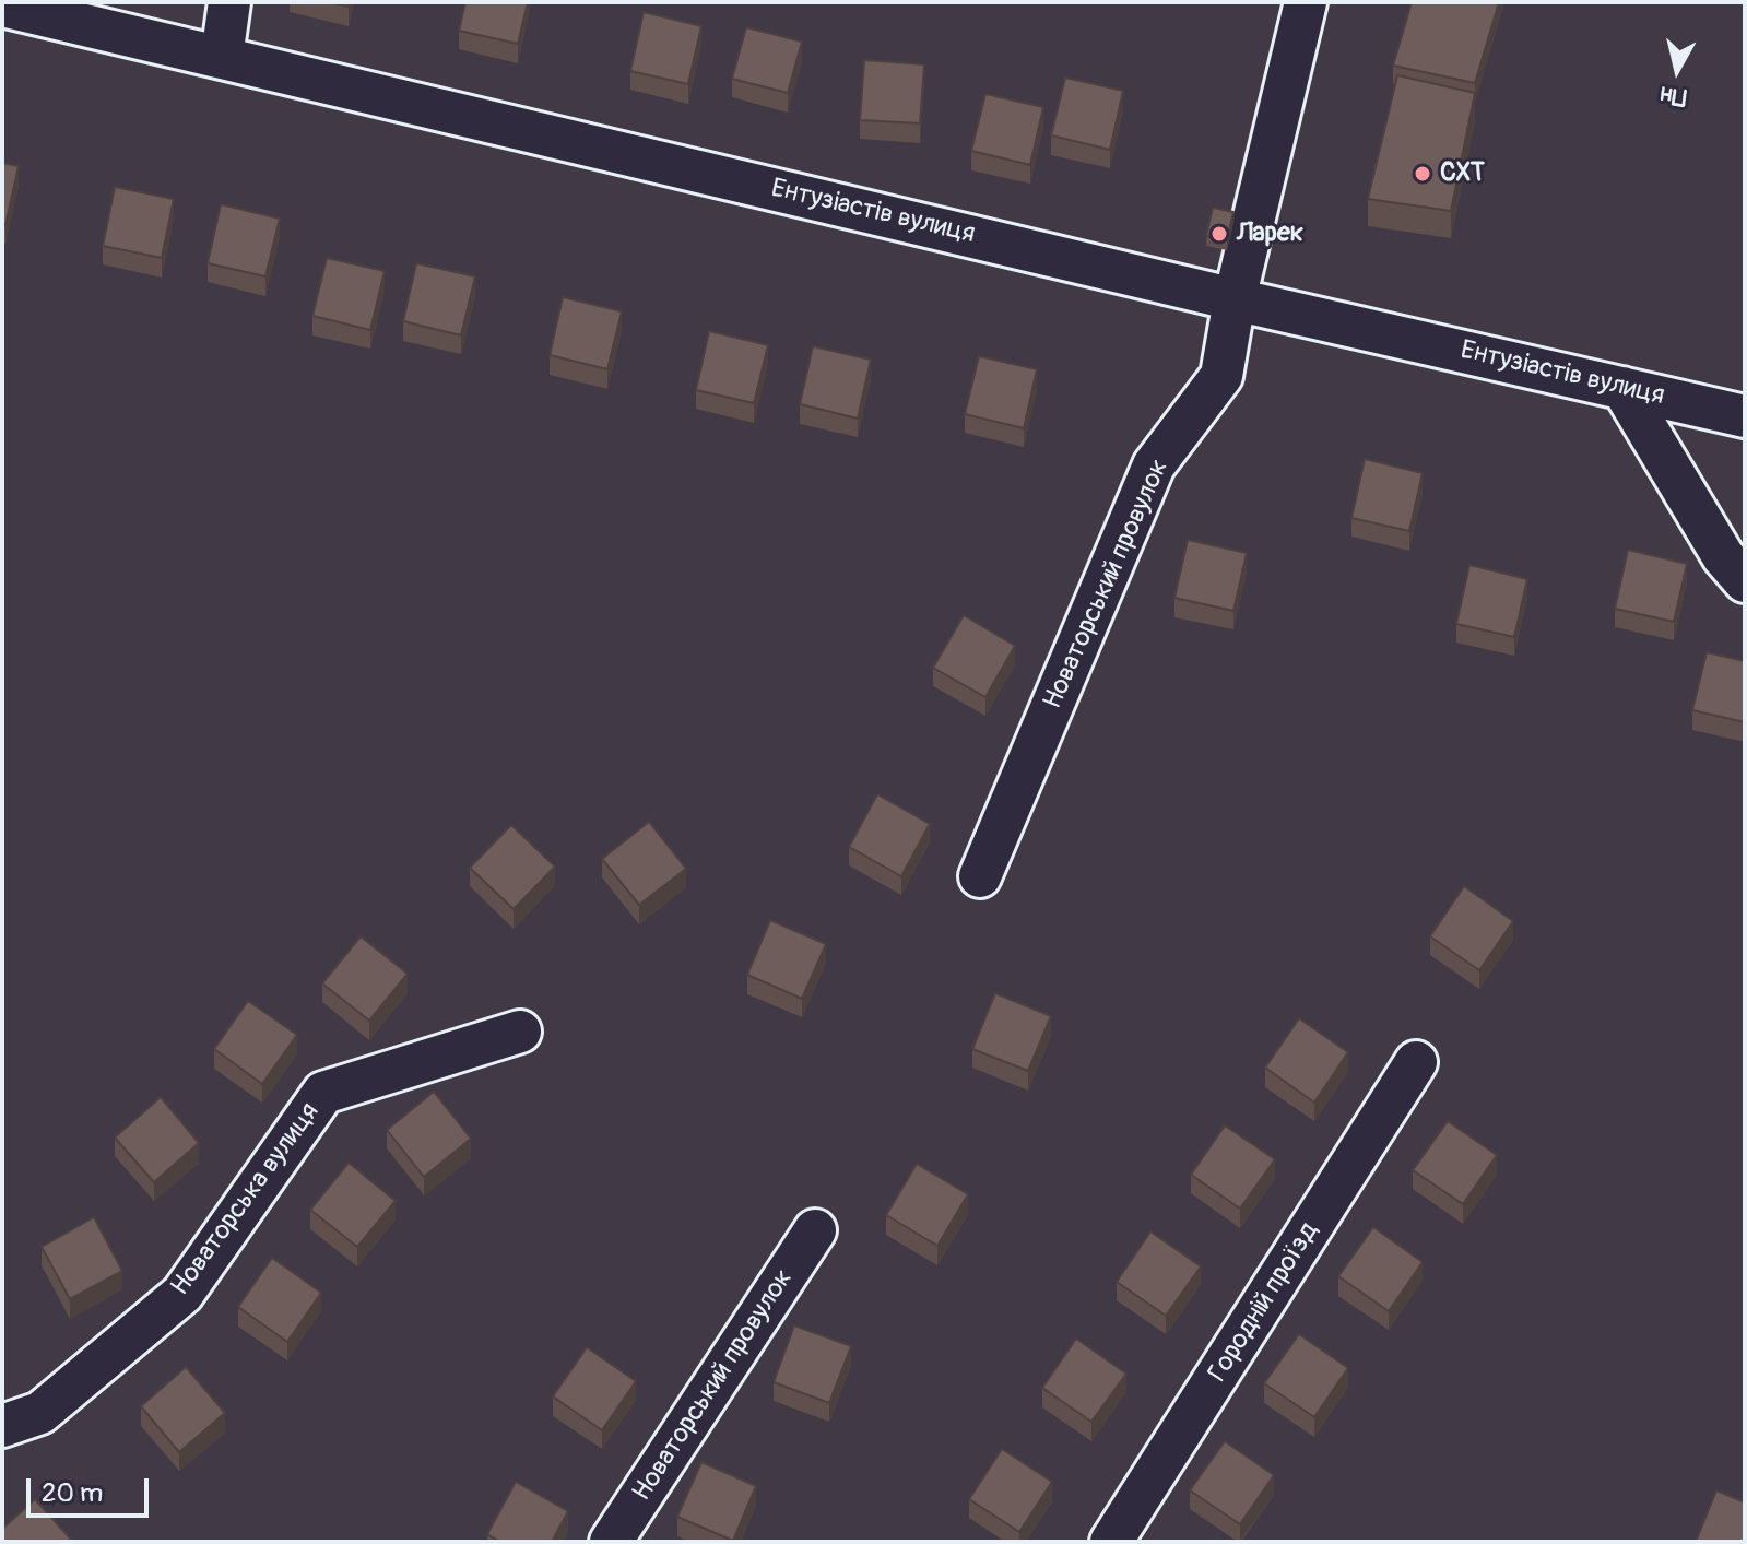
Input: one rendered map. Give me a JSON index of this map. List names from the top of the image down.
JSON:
{
  "streets": {
    "street": [
      "Ентузіастів вулиця",
      "Новаторський провулок",
      "Новаторська вулиця",
      "Городній проїзд"
    ]
  },
  "crossings": [
    ["Ентузіастів вулиця", "Новаторський провулок"]
  ],
  "places": ["СХТ", "Ларек"],
  "scale_bar": "20 m",
  "north": "bottom"
}
